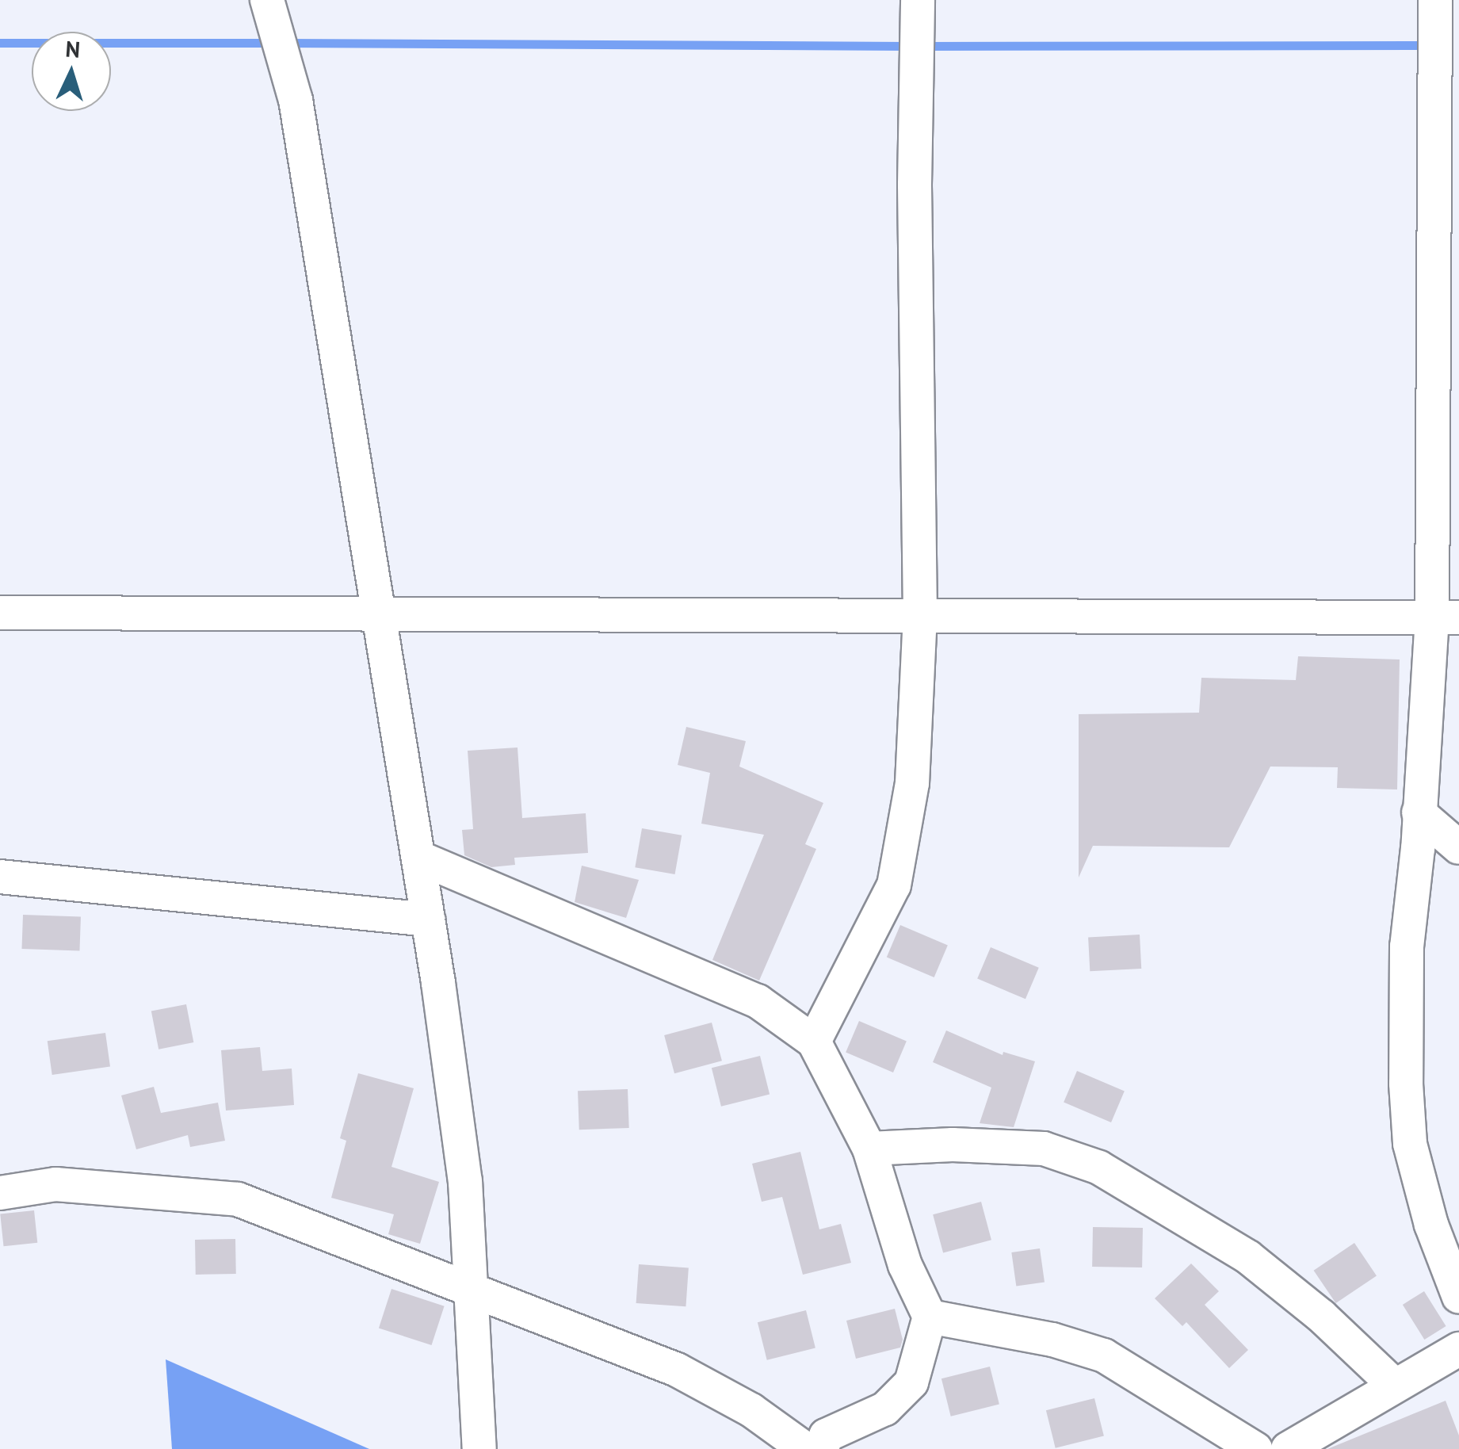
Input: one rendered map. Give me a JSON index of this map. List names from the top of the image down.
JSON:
{
  "north": "top"
}
